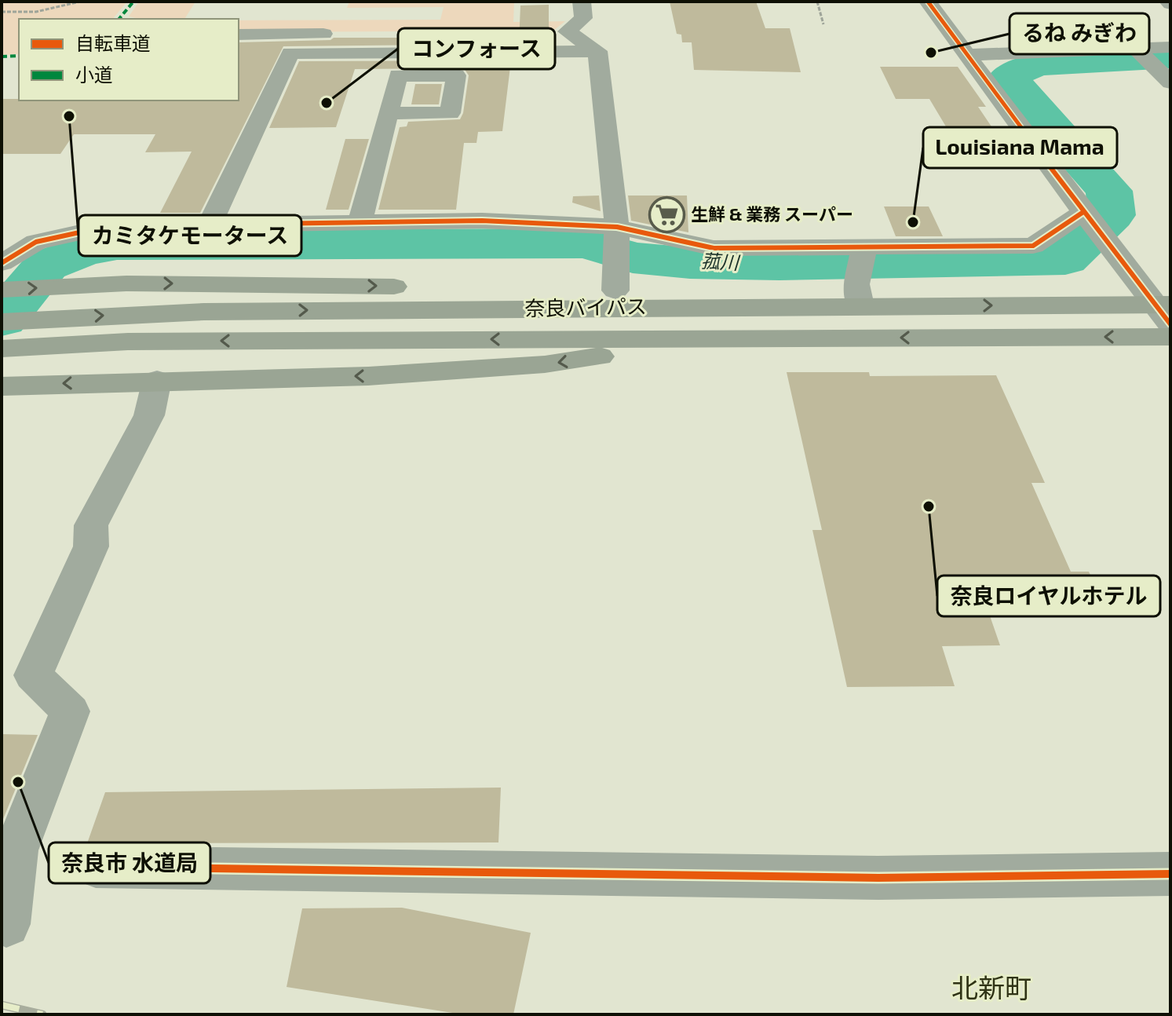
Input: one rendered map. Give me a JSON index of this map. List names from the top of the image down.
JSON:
{
  "streets": {
    "highway": ["奈良バイパス"]
  },
  "districts": ["北新町"],
  "water": ["菰川"],
  "places": {
    "other": [
      "るね みぎわ",
      "コンフォース",
      "カミタケモータース",
      "Louisiana Mama",
      "奈良ロイヤルホテル",
      "奈良市 水道局"
    ],
    "supermarket": ["生鮮 & 業務 スーパー"]
  },
  "legend": ["自転車道", "小道"]
}
